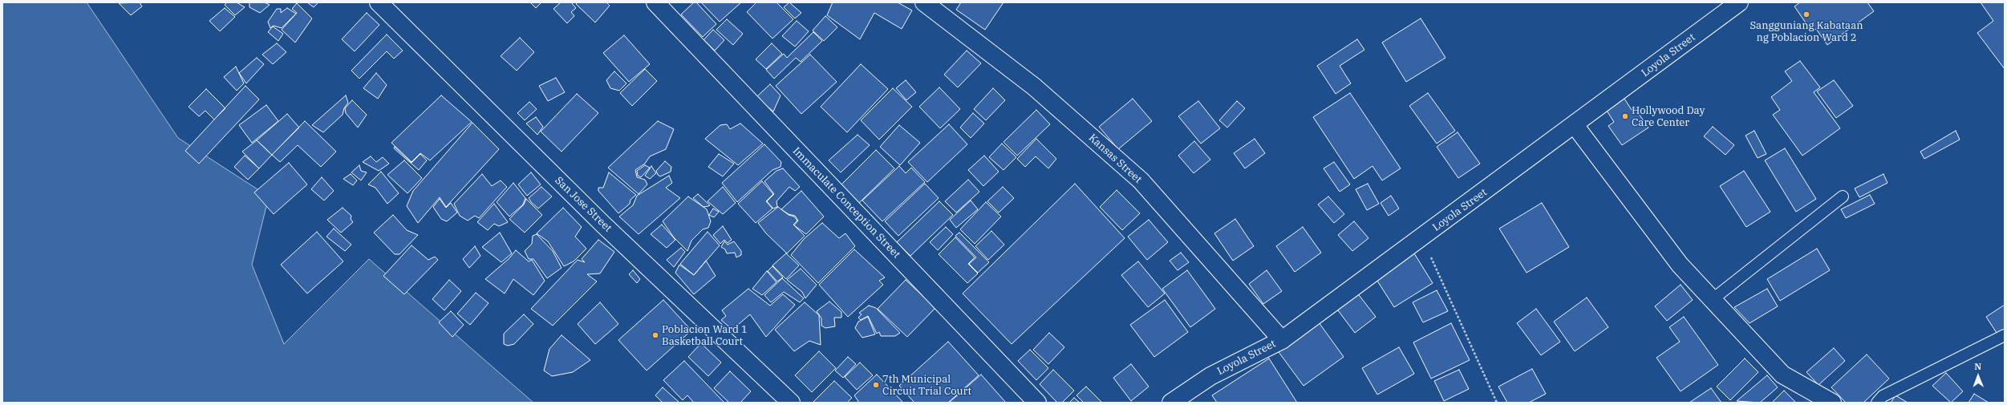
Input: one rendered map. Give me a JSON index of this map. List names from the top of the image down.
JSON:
{
  "streets": {
    "street": [
      "Loyola Street",
      "Kansas Street",
      "Immaculate Conception Street",
      "San Jose Street"
    ]
  },
  "crossings": [
    ["Loyola Street", "Kansas Street"]
  ],
  "places": [
    "Sangguniang Kabataan ng Poblacion Ward 2",
    "Hollywood Day Care Center",
    "Poblacion Ward 1 Basketball Court",
    "7th Municipal Circuit Trial Court"
  ],
  "north": "top"
}
